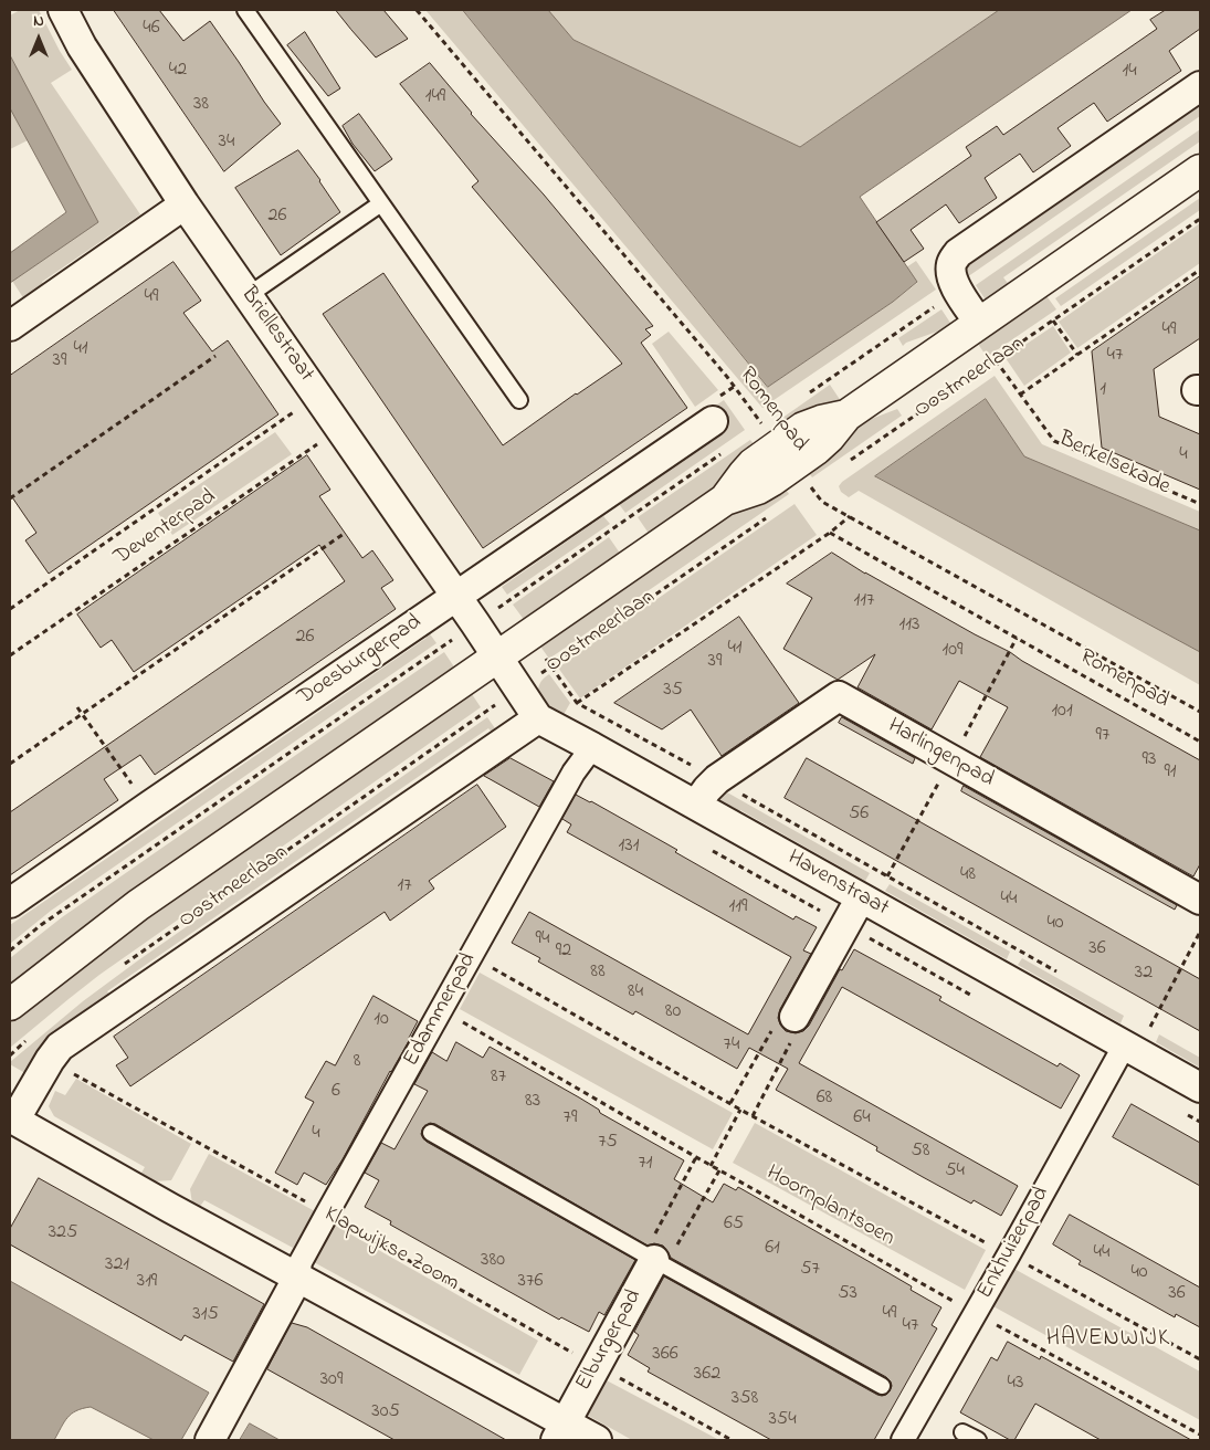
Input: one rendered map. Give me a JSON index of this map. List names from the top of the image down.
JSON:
{
  "streets": {
    "street": [
      "Briellestraat",
      "Oostmeerlaan",
      "Doesburgerpad",
      "Harlingenpad",
      "Havenstraat",
      "Edammerpad",
      "Enkhuizerpad",
      "Elburgerpad"
    ],
    "path": [
      "Romenpad",
      "Berkelsekade",
      "Deventerpad",
      "Hoornplantsoen",
      "Klapwijkse Zoom"
    ]
  },
  "crossings": [
    ["Briellestraat", "Oostmeerlaan"],
    ["Briellestraat", "Deventerpad"],
    ["Briellestraat", "Doesburgerpad"],
    ["Briellestraat", "Havenstraat"],
    ["Oostmeerlaan", "Romenpad"],
    ["Oostmeerlaan", "Berkelsekade"],
    ["Oostmeerlaan", "Havenstraat"],
    ["Oostmeerlaan", "Klapwijkse Zoom"],
    ["Harlingenpad", "Havenstraat"],
    ["Havenstraat", "Edammerpad"],
    ["Havenstraat", "Enkhuizerpad"],
    ["Edammerpad", "Hoornplantsoen"],
    ["Edammerpad", "Klapwijkse Zoom"],
    ["Hoornplantsoen", "Enkhuizerpad"],
    ["Klapwijkse Zoom", "Elburgerpad"]
  ],
  "districts": ["HAVENWIJK"],
  "house_numbers": [
    "46",
    "42",
    "14",
    "149",
    "38",
    "34",
    "26",
    "49",
    "49",
    "41",
    "47",
    "39",
    "1",
    "4",
    "117",
    "113",
    "26",
    "41",
    "109",
    "39",
    "35",
    "101",
    "97",
    "93",
    "91",
    "56",
    "131",
    "48",
    "17",
    "44",
    "119",
    "40",
    "94",
    "36",
    "92",
    "88",
    "32",
    "84",
    "80",
    "10",
    "74",
    "8",
    "87",
    "6",
    "68",
    "83",
    "79",
    "64",
    "4",
    "75",
    "58",
    "71",
    "54",
    "65",
    "325",
    "61",
    "44",
    "380",
    "321",
    "57",
    "40",
    "319",
    "376",
    "53",
    "36",
    "49",
    "315",
    "47",
    "366",
    "362",
    "309",
    "43",
    "358",
    "305",
    "354"
  ],
  "north": "top"
}
